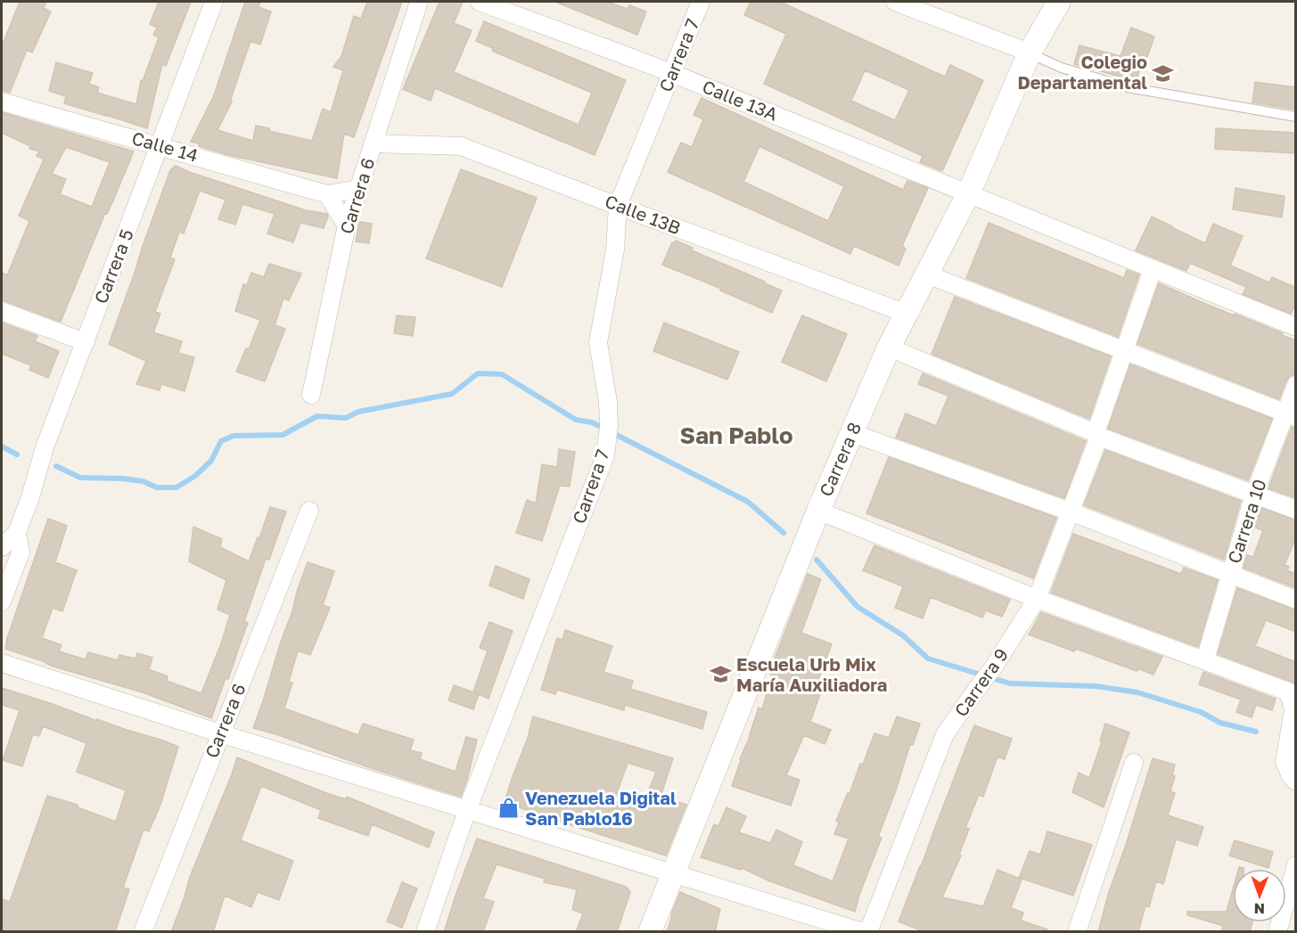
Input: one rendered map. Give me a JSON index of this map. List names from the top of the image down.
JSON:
{
  "streets": {
    "street": [
      "Carrera 7",
      "Calle 13A",
      "Calle 14",
      "Carrera 6",
      "Calle 13B",
      "Carrera 5",
      "Carrera 8",
      "Carrera 10",
      "Carrera 9"
    ]
  },
  "crossings": [
    ["Carrera 7", "Calle 13A"],
    ["Carrera 7", "Calle 13B"],
    ["Calle 13A", "Carrera 8"],
    ["Calle 13A", "Carrera 9"],
    ["Calle 14", "Carrera 6"],
    ["Calle 14", "Carrera 5"],
    ["Carrera 6", "Calle 13B"],
    ["Calle 13B", "Carrera 8"]
  ],
  "districts": ["San Pablo"],
  "places": {
    "school or university": ["Colegio Departamental", "Escuela Urb Mix María Auxiliadora"],
    "shop": ["Venezuela Digital San Pablo16"]
  },
  "north": "bottom"
}
